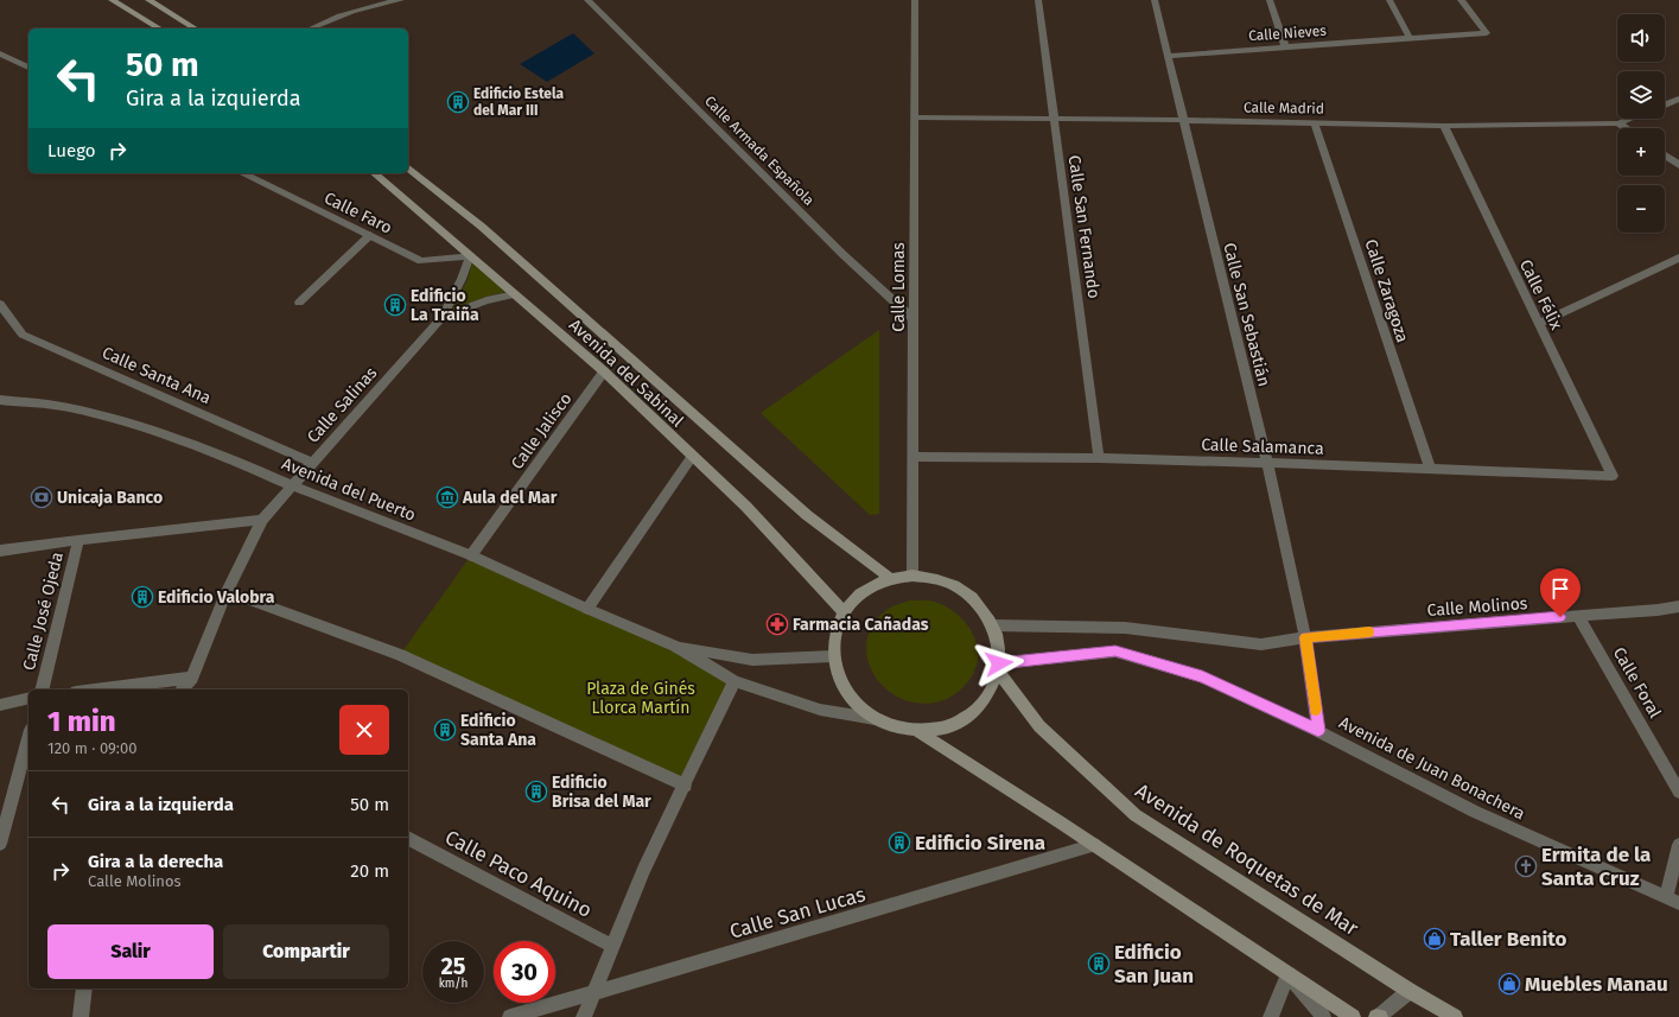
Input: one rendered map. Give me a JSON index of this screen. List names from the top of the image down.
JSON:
{
  "streets": {
    "main road": ["Avenida del Sabinal", "Avenida de Roquetas de Mar"],
    "street": [
      "Calle Nieves",
      "Calle Madrid",
      "Calle Armada Española",
      "Calle Faro",
      "Calle San Fernando",
      "Calle Lomas",
      "Calle Zaragoza",
      "Calle Félix",
      "Calle San Sebastián",
      "Calle Santa Ana",
      "Calle Salinas",
      "Calle Jalisco",
      "Calle Salamanca",
      "Avenida del Puerto",
      "Calle Molinos",
      "Calle José Ojeda",
      "Calle Foral",
      "Avenida de Juan Bonachera",
      "Calle Paco Aquino",
      "Calle San Lucas"
    ]
  },
  "crossings": [
    ["Calle Nieves", "Calle San Sebastián"],
    ["Calle Madrid", "Calle San Fernando"],
    ["Calle Madrid", "Calle Lomas"],
    ["Calle Madrid", "Calle Zaragoza"],
    ["Calle Madrid", "Calle Félix"],
    ["Calle Madrid", "Calle San Sebastián"],
    ["Calle Armada Española", "Calle Lomas"],
    ["Calle Faro", "Avenida del Sabinal"],
    ["Calle San Fernando", "Calle Salamanca"],
    ["Calle Lomas", "Avenida del Sabinal"],
    ["Calle Lomas", "Calle Salamanca"],
    ["Calle Lomas", "Avenida de Juan Bonachera"],
    ["Calle Lomas", "Avenida de Roquetas de Mar"],
    ["Calle Zaragoza", "Calle Salamanca"],
    ["Calle Félix", "Calle Salamanca"],
    ["Calle San Sebastián", "Calle Salamanca"],
    ["Calle San Sebastián", "Calle Molinos"],
    ["Calle San Sebastián", "Avenida de Juan Bonachera"],
    ["Avenida del Sabinal", "Calle Jalisco"],
    ["Avenida del Sabinal", "Avenida de Juan Bonachera"],
    ["Avenida del Sabinal", "Avenida de Roquetas de Mar"],
    ["Calle Santa Ana", "Calle Salinas"],
    ["Calle Salinas", "Avenida del Puerto"],
    ["Calle Jalisco", "Avenida del Puerto"],
    ["Calle Molinos", "Calle Foral"],
    ["Avenida de Juan Bonachera", "Avenida de Roquetas de Mar"]
  ],
  "parks": ["Plaza de Ginés Llorca Martín"],
  "places": {
    "building": [
      "Edificio Estela del Mar III",
      "Edificio La Traiña",
      "Edificio Valobra",
      "Edificio Santa Ana",
      "Edificio Brisa del Mar",
      "Edificio Sirena",
      "Edificio San Juan"
    ],
    "bank": ["Unicaja Banco"],
    "museum": ["Aula del Mar"],
    "pharmacy": ["Farmacia Cañadas"],
    "church": ["Ermita de la Santa Cruz"],
    "shop": ["Taller Benito", "Muebles Manau"]
  },
  "page": {
    "map_buttons": ["+", "−"],
    "turn": ["50 m", "Gira a la izquierda"],
    "then": "Luego",
    "heading": ["1 min", "120 m · 09:00"],
    "list": [
      {
        "name": "Gira a la izquierda",
        "value": "50 m"
      },
      {
        "name": "Gira a la derecha",
        "note": "Calle Molinos",
        "value": "20 m"
      }
    ],
    "buttons": ["Salir", "Compartir"],
    "speed": "25 km/h",
    "limit": "30"
  }
}
